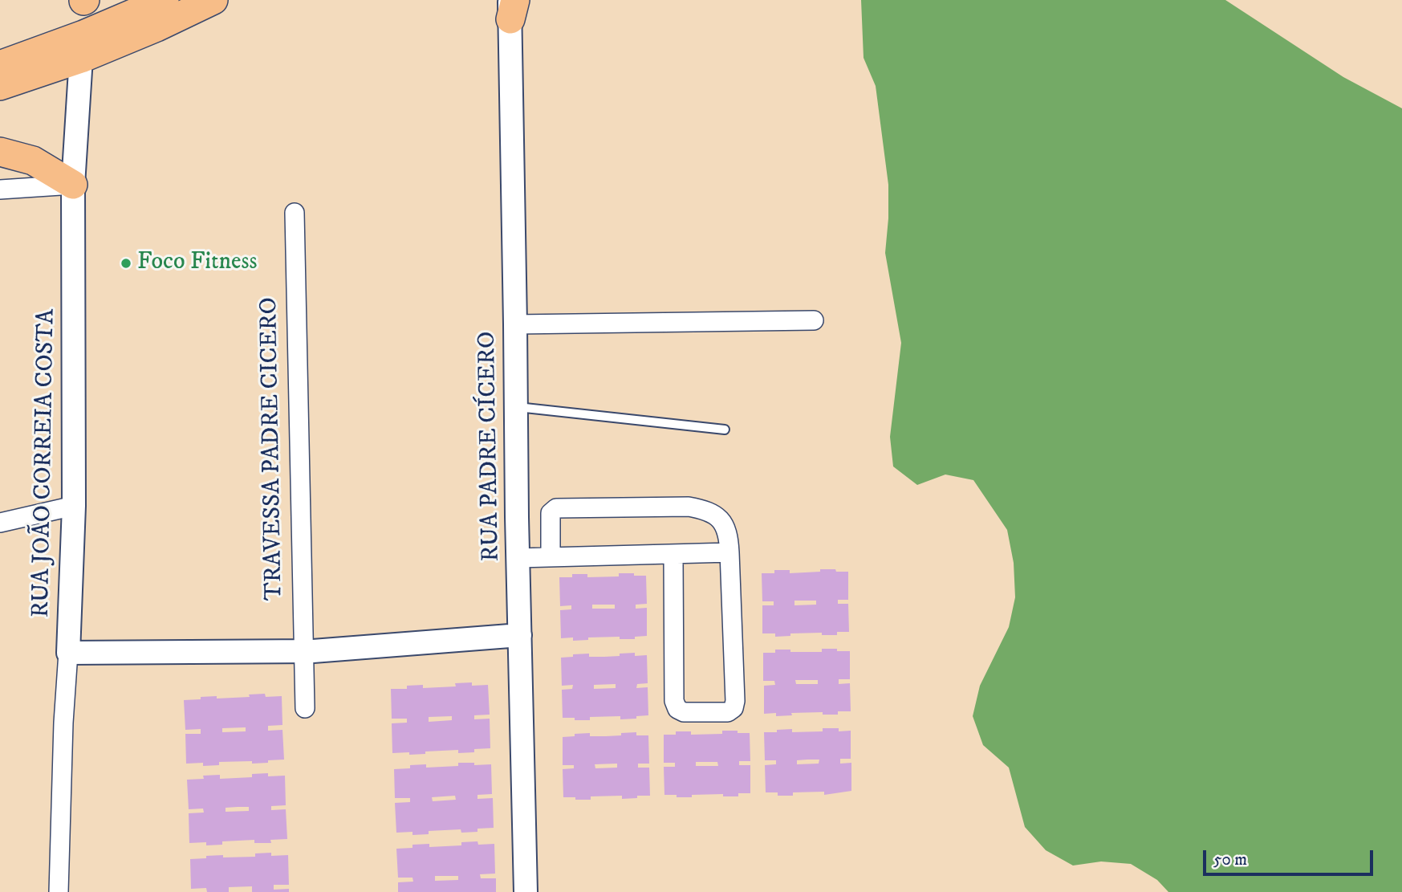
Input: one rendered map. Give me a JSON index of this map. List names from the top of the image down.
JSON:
{
  "streets": {
    "street": ["RUA PADRE CÍCERO", "TRAVESSA PADRE CICERO", "RUA JOÃO CORREIA COSTA"]
  },
  "places": ["Foco Fitness"],
  "scale_bar": "50 m"
}
